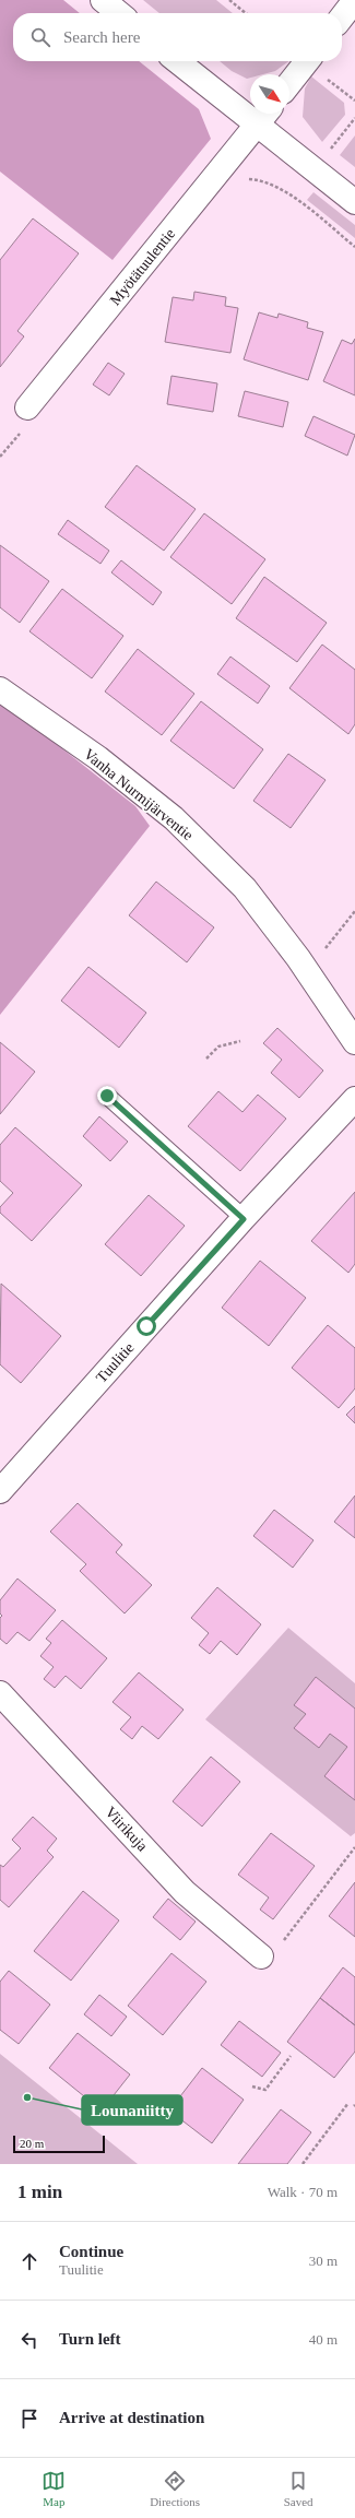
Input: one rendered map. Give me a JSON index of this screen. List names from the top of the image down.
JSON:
{
  "streets": {
    "street": [
      "Myötätuulentie",
      "Vanha Nurmijärventie",
      "Tuulitie",
      "Viirikuja"
    ]
  },
  "places": ["Lounaniitty"],
  "scale_bar": "20 m",
  "north": "bottom right",
  "page": {
    "search": "Search here",
    "scale": "20 m",
    "heading": ["1 min", "Walk · 70 m"],
    "list": [
      ["Continue", "Tuulitie", "30 m"],
      ["Turn left", "40 m"],
      "Arrive at destination"
    ],
    "nav": ["Map", "Directions", "Saved"]
  }
}
